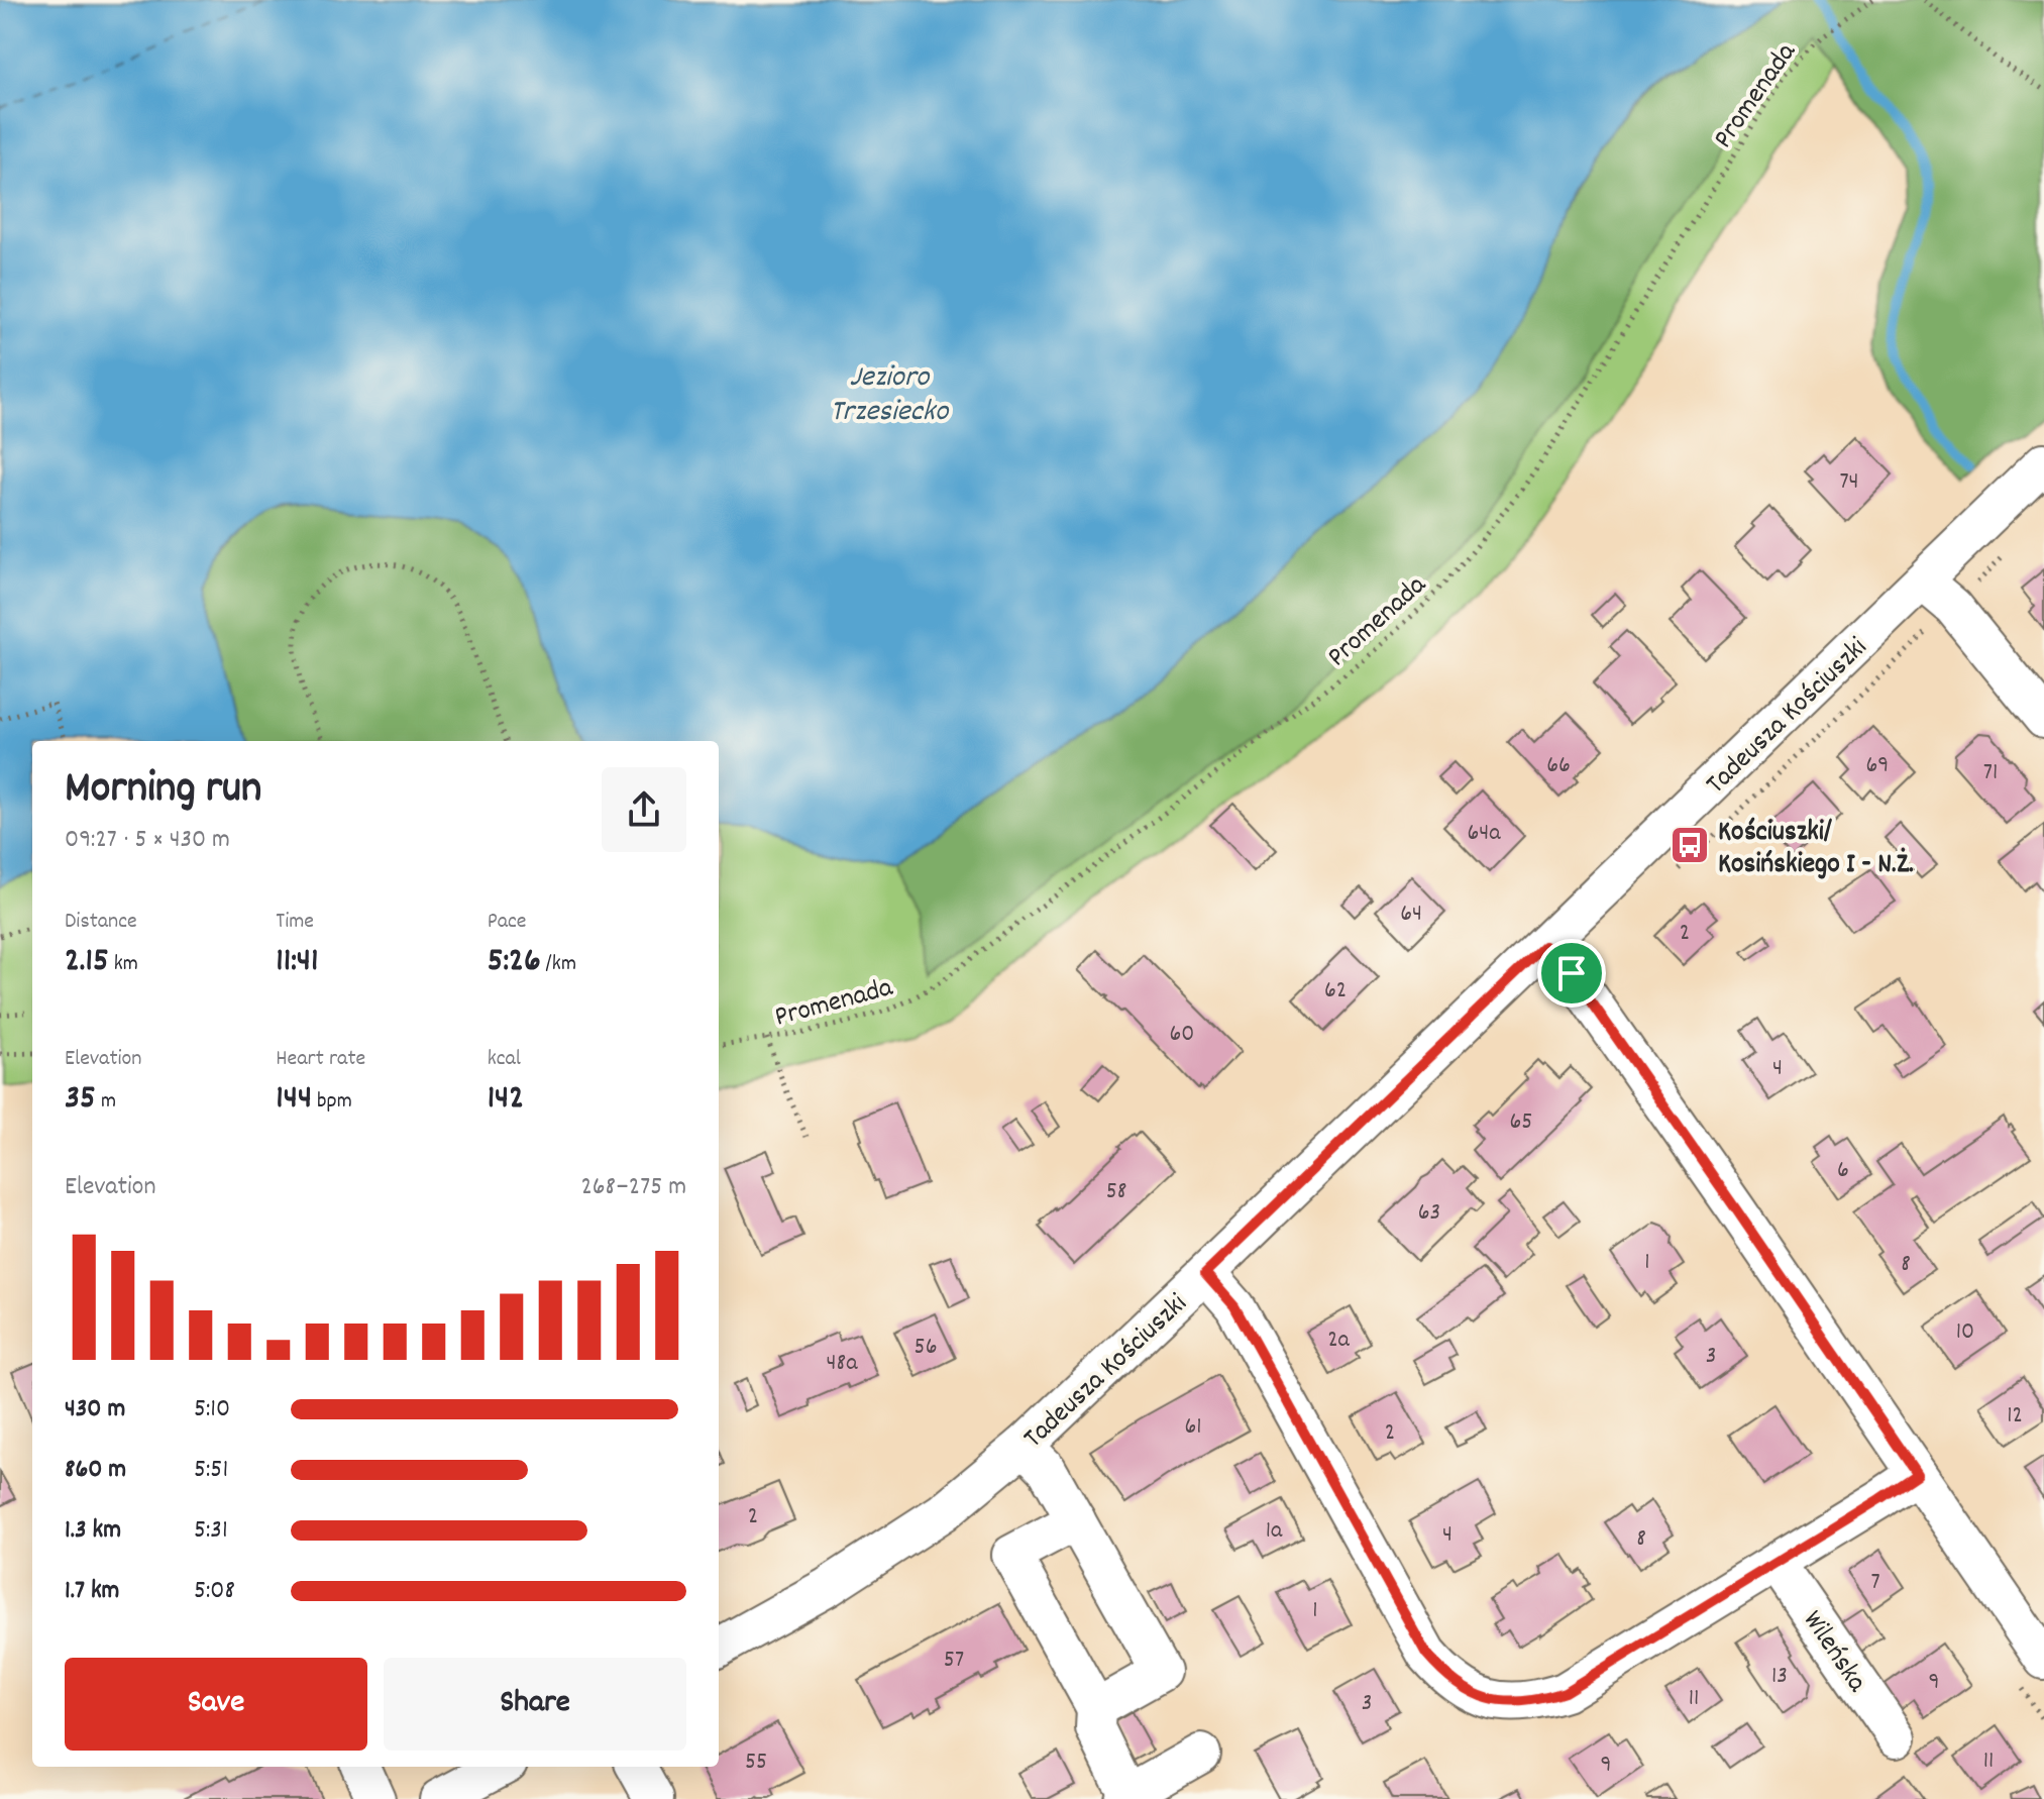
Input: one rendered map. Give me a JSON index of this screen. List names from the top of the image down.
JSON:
{
  "streets": {
    "street": ["Tadeusza Kościuszki", "Wileńska"],
    "path": ["Promenada"]
  },
  "water": ["Jezioro Trzesiecko"],
  "places": {
    "bus stop": ["Kościuszki/ Kosińskiego I - N.Ż."]
  },
  "house_numbers": [
    "74",
    "66",
    "69",
    "71",
    "64a",
    "64",
    "2",
    "62",
    "60",
    "4",
    "65",
    "6",
    "58",
    "63",
    "1",
    "8",
    "10",
    "2a",
    "56",
    "3",
    "48a",
    "12",
    "61",
    "2",
    "2",
    "1a",
    "4",
    "8",
    "7",
    "1",
    "57",
    "13",
    "9",
    "11",
    "3",
    "11",
    "55",
    "9"
  ],
  "page": {
    "heading": ["Morning run", "09:27 · 5 × 430 m"],
    "stats": [
      ["Distance", "2.15 km"],
      ["Time", "11:41"],
      ["Pace", "5:26 /km"],
      ["Elevation", "35 m"],
      ["Heart rate", "144 bpm"],
      ["kcal", "142"]
    ],
    "chart": ["Elevation", "268–275 m"],
    "list": [
      {
        "name": "430 m",
        "note": "5:10"
      },
      {
        "name": "860 m",
        "note": "5:51"
      },
      {
        "name": "1.3 km",
        "note": "5:31"
      },
      {
        "name": "1.7 km",
        "note": "5:08"
      }
    ],
    "buttons": ["Save", "Share"]
  }
}
